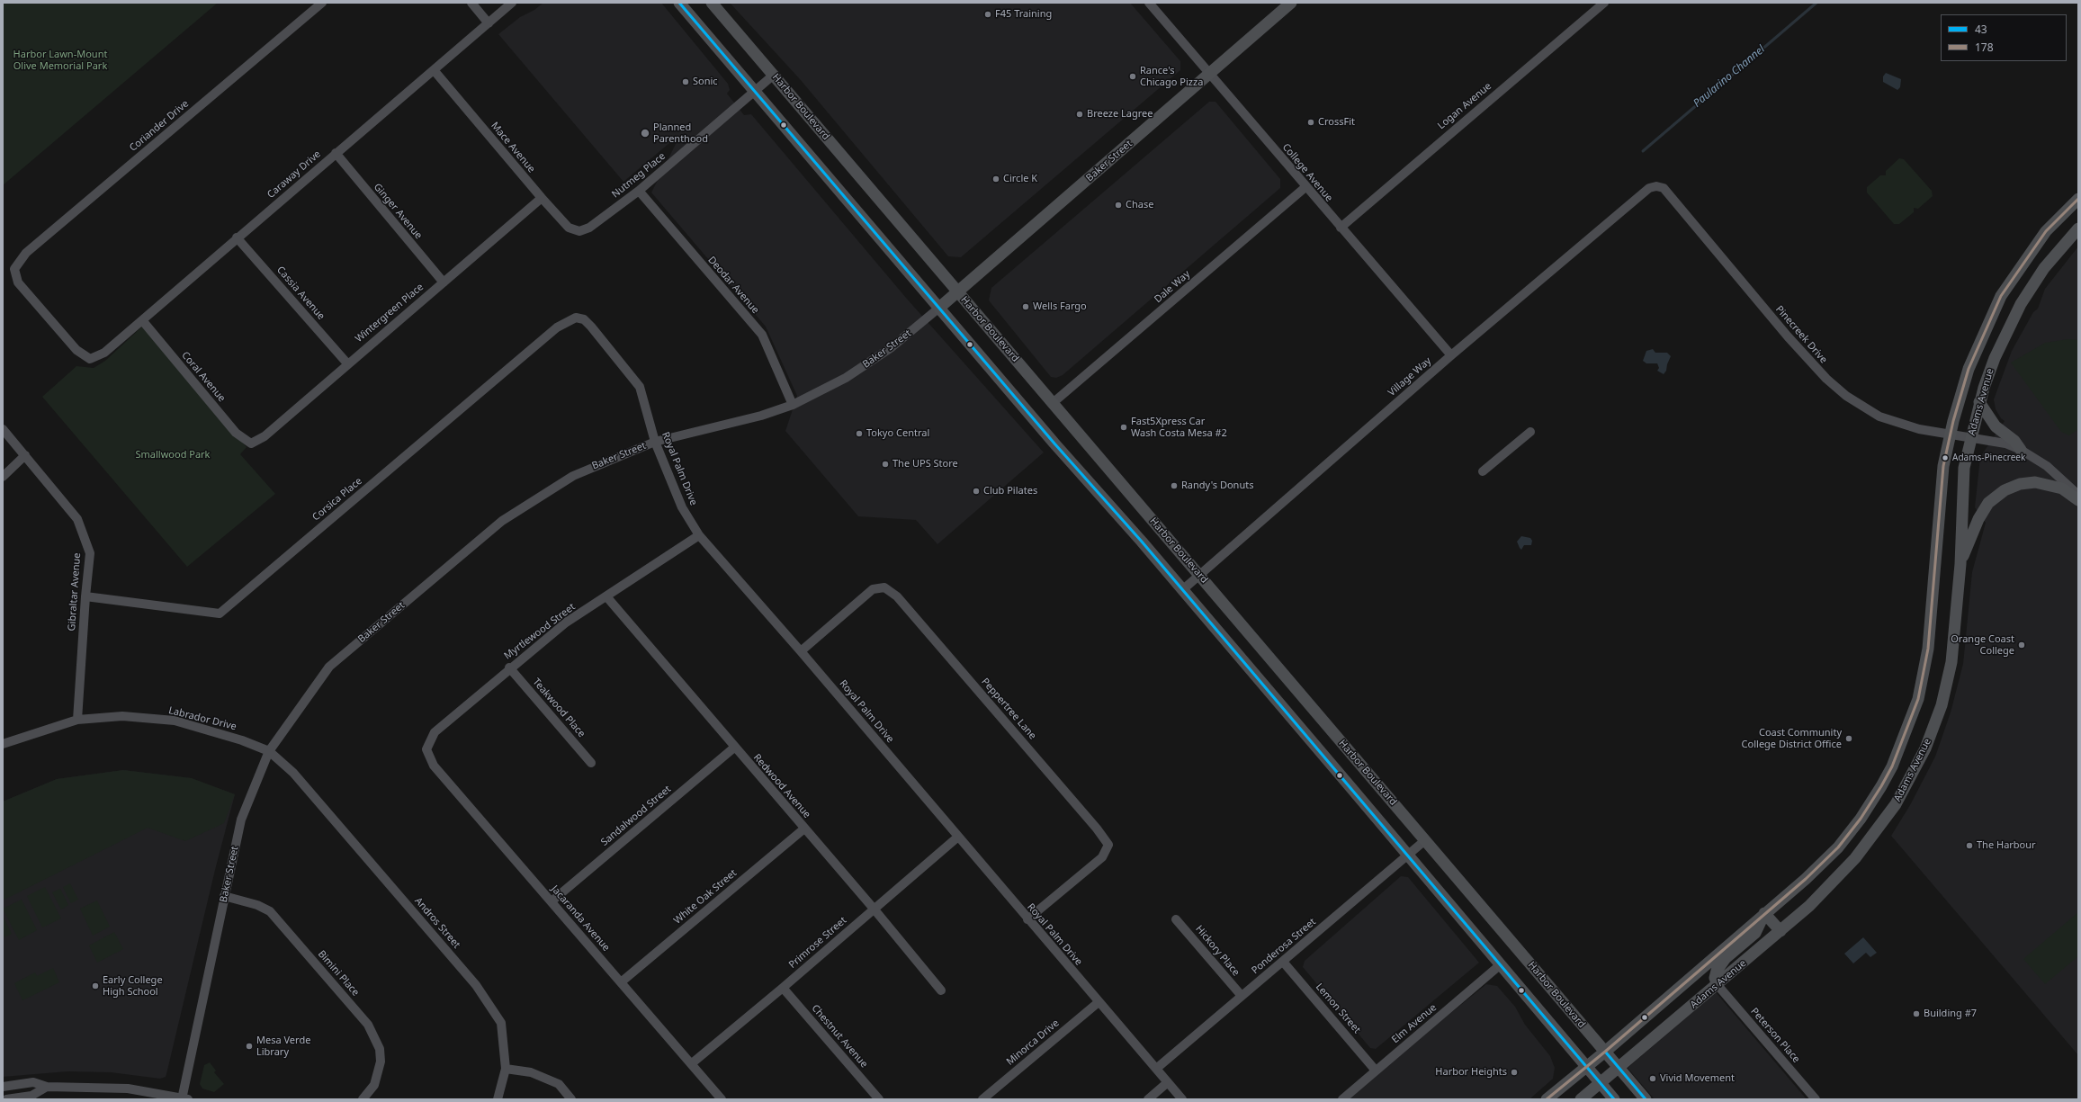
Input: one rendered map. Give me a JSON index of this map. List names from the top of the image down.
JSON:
{
  "streets": {
    "main road": ["Harbor Boulevard", "Baker Street", "Adams Avenue"],
    "street": [
      "Logan Avenue",
      "Coriander Drive",
      "Mace Avenue",
      "College Avenue",
      "Caraway Drive",
      "Nutmeg Place",
      "Ginger Avenue",
      "Deodar Avenue",
      "Dale Way",
      "Cassia Avenue",
      "Wintergreen Place",
      "Pinecreek Drive",
      "Coral Avenue",
      "Village Way",
      "Royal Palm Drive",
      "Corsica Place",
      "Gibraltar Avenue",
      "Myrtlewood Street",
      "Teakwood Place",
      "Peppertree Lane",
      "Labrador Drive",
      "Redwood Avenue",
      "Sandalwood Street",
      "White Oak Street",
      "Jacaranda Avenue",
      "Andros Street",
      "Primrose Street",
      "Ponderosa Street",
      "Hickory Place",
      "Bimini Place",
      "Lemon Street",
      "Elm Avenue",
      "Peterson Place",
      "Chestnut Avenue",
      "Minorca Drive"
    ]
  },
  "crossings": [
    ["Logan Avenue", "College Avenue"],
    ["Harbor Boulevard", "Baker Street"],
    ["Harbor Boulevard", "Nutmeg Place"],
    ["Harbor Boulevard", "Dale Way"],
    ["Harbor Boulevard", "Village Way"],
    ["Harbor Boulevard", "Adams Avenue"],
    ["Harbor Boulevard", "Ponderosa Street"],
    ["Coriander Drive", "Caraway Drive"],
    ["Mace Avenue", "Caraway Drive"],
    ["Mace Avenue", "Nutmeg Place"],
    ["Mace Avenue", "Wintergreen Place"],
    ["Baker Street", "College Avenue"],
    ["Baker Street", "Deodar Avenue"],
    ["Baker Street", "Royal Palm Drive"],
    ["Baker Street", "Labrador Drive"],
    ["Baker Street", "Andros Street"],
    ["Baker Street", "Bimini Place"],
    ["College Avenue", "Dale Way"],
    ["College Avenue", "Village Way"],
    ["Caraway Drive", "Ginger Avenue"],
    ["Caraway Drive", "Cassia Avenue"],
    ["Caraway Drive", "Coral Avenue"],
    ["Nutmeg Place", "Deodar Avenue"],
    ["Ginger Avenue", "Wintergreen Place"],
    ["Cassia Avenue", "Wintergreen Place"],
    ["Wintergreen Place", "Coral Avenue"],
    ["Pinecreek Drive", "Village Way"],
    ["Pinecreek Drive", "Adams Avenue"],
    ["Adams Avenue", "Peterson Place"],
    ["Royal Palm Drive", "Corsica Place"],
    ["Royal Palm Drive", "Myrtlewood Street"],
    ["Royal Palm Drive", "Peppertree Lane"],
    ["Royal Palm Drive", "Primrose Street"],
    ["Royal Palm Drive", "Ponderosa Street"],
    ["Royal Palm Drive", "Minorca Drive"],
    ["Corsica Place", "Gibraltar Avenue"],
    ["Gibraltar Avenue", "Labrador Drive"],
    ["Myrtlewood Street", "Teakwood Place"],
    ["Myrtlewood Street", "Redwood Avenue"],
    ["Myrtlewood Street", "Jacaranda Avenue"],
    ["Labrador Drive", "Andros Street"],
    ["Redwood Avenue", "Sandalwood Street"],
    ["Redwood Avenue", "White Oak Street"],
    ["Redwood Avenue", "Primrose Street"],
    ["Sandalwood Street", "Jacaranda Avenue"],
    ["White Oak Street", "Jacaranda Avenue"],
    ["Jacaranda Avenue", "Primrose Street"],
    ["Primrose Street", "Chestnut Avenue"],
    ["Ponderosa Street", "Hickory Place"],
    ["Ponderosa Street", "Lemon Street"],
    ["Lemon Street", "Elm Avenue"]
  ],
  "water": ["Paularino Channel"],
  "parks": ["Harbor Lawn-Mount Olive Memorial Park", "Smallwood Park"],
  "places": [
    "F45 Training",
    "Rance's Chicago Pizza",
    "Sonic",
    "Breeze Lagree",
    "CrossFit",
    "Planned Parenthood",
    "Circle K",
    "Chase",
    "Wells Fargo",
    "Fast5Xpress Car Wash Costa Mesa #2",
    "Tokyo Central",
    "Adams-Pinecreek",
    "The UPS Store",
    "Randy's Donuts",
    "Club Pilates",
    "Orange Coast College",
    "Coast Community College District Office",
    "The Harbour",
    "Early College High School",
    "Building #7",
    "Mesa Verde Library",
    "Harbor Heights",
    "Vivid Movement"
  ],
  "lines": ["transit line 43", "transit line 178"],
  "legend": ["43", "178"]
}
